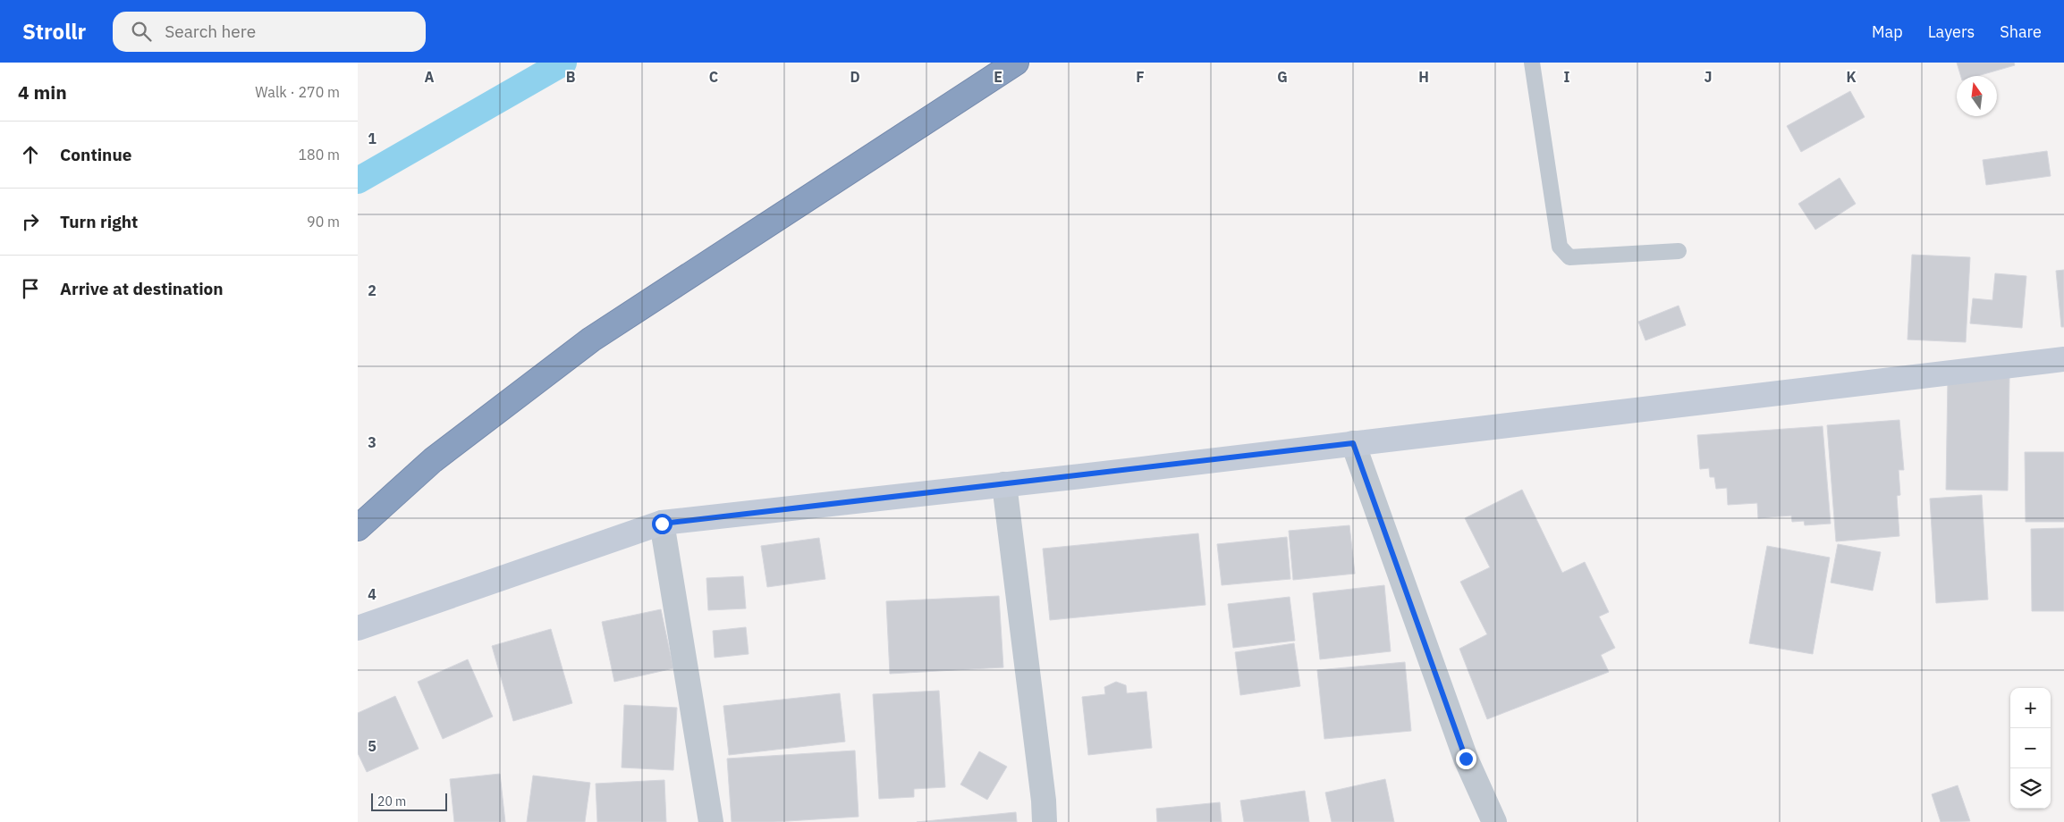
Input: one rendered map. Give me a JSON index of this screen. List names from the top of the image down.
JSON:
{
  "scale_bar": "20 m",
  "north": "top",
  "page": {
    "header": "Strollr",
    "search": "Search here",
    "nav": ["Map", "Layers", "Share"],
    "heading": ["4 min", "Walk · 270 m"],
    "list": [
      ["Continue", "180 m"],
      ["Turn right", "90 m"],
      "Arrive at destination"
    ],
    "map_buttons": ["+", "−"],
    "scale": "20 m"
  },
  "grid": {
    "columns": [
      "A",
      "B",
      "C",
      "D",
      "E",
      "F",
      "G",
      "H",
      "I",
      "J",
      "K"
    ],
    "rows": [
      "1",
      "2",
      "3",
      "4",
      "5"
    ]
  }
}
